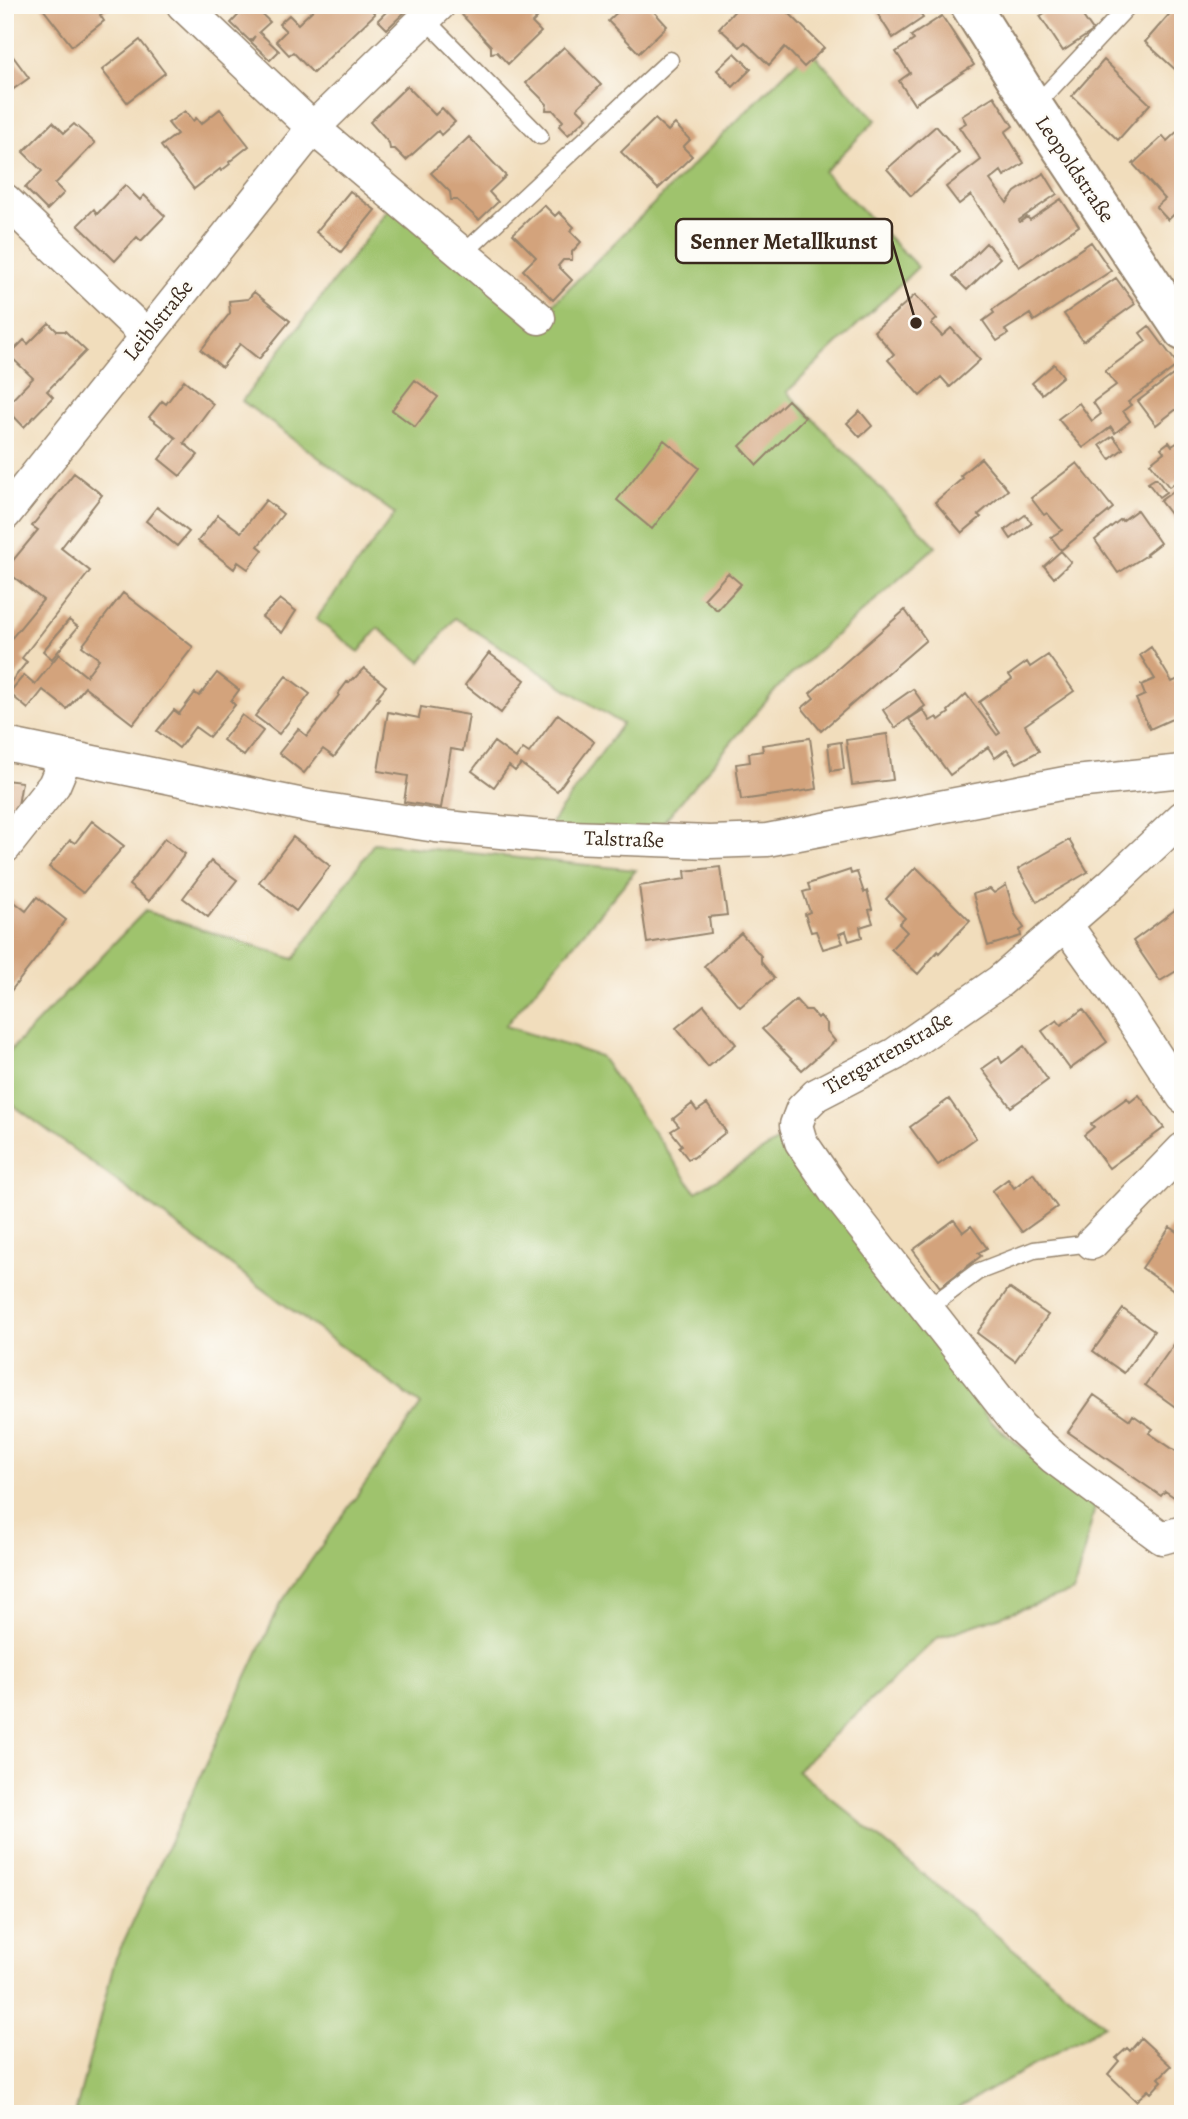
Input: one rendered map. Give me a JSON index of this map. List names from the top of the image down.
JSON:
{
  "streets": {
    "street": [
      "Leopoldstraße",
      "Leiblstraße",
      "Talstraße",
      "Tiergartenstraße"
    ]
  },
  "places": ["Senner Metallkunst"]
}
